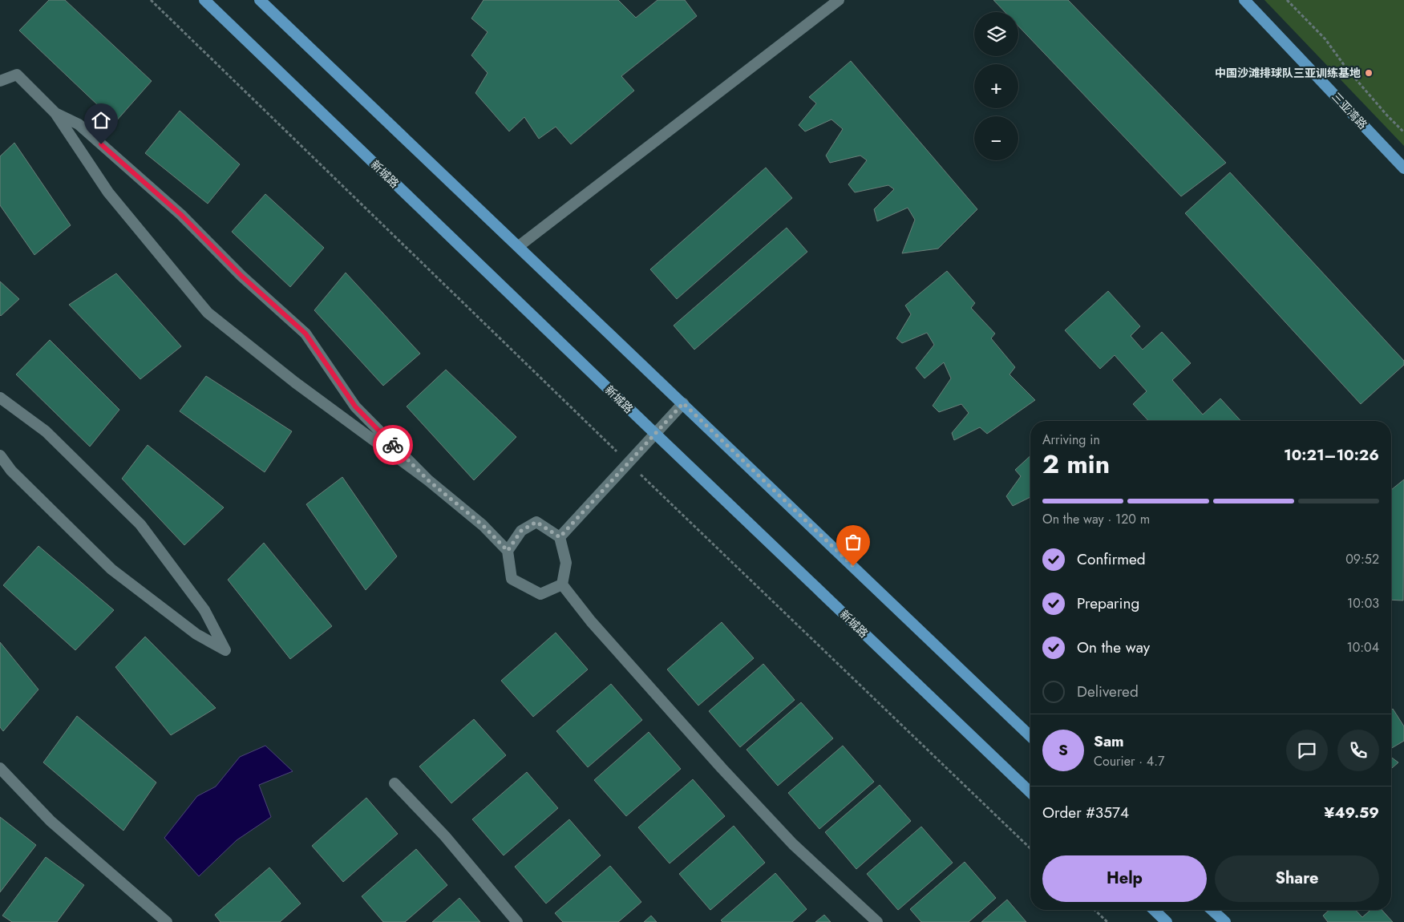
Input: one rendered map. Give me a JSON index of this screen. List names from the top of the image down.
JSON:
{
  "streets": {
    "main road": ["三亚湾路", "新城路"]
  },
  "places": ["中国沙滩排球队三亚训练基地"],
  "page": {
    "map_buttons": ["+", "−"],
    "heading": ["2 min", "Arriving in", "10:21–10:26"],
    "panel": [
      "Sam",
      "Courier · 4.7",
      "Order #3574",
      "¥49.59"
    ],
    "bar": "On the way · 120 m",
    "list": [
      ["Confirmed", "09:52"],
      ["Preparing", "10:03"],
      ["On the way", "10:04"],
      "Delivered"
    ],
    "round": "S",
    "buttons": ["Help", "Share"]
  }
}
